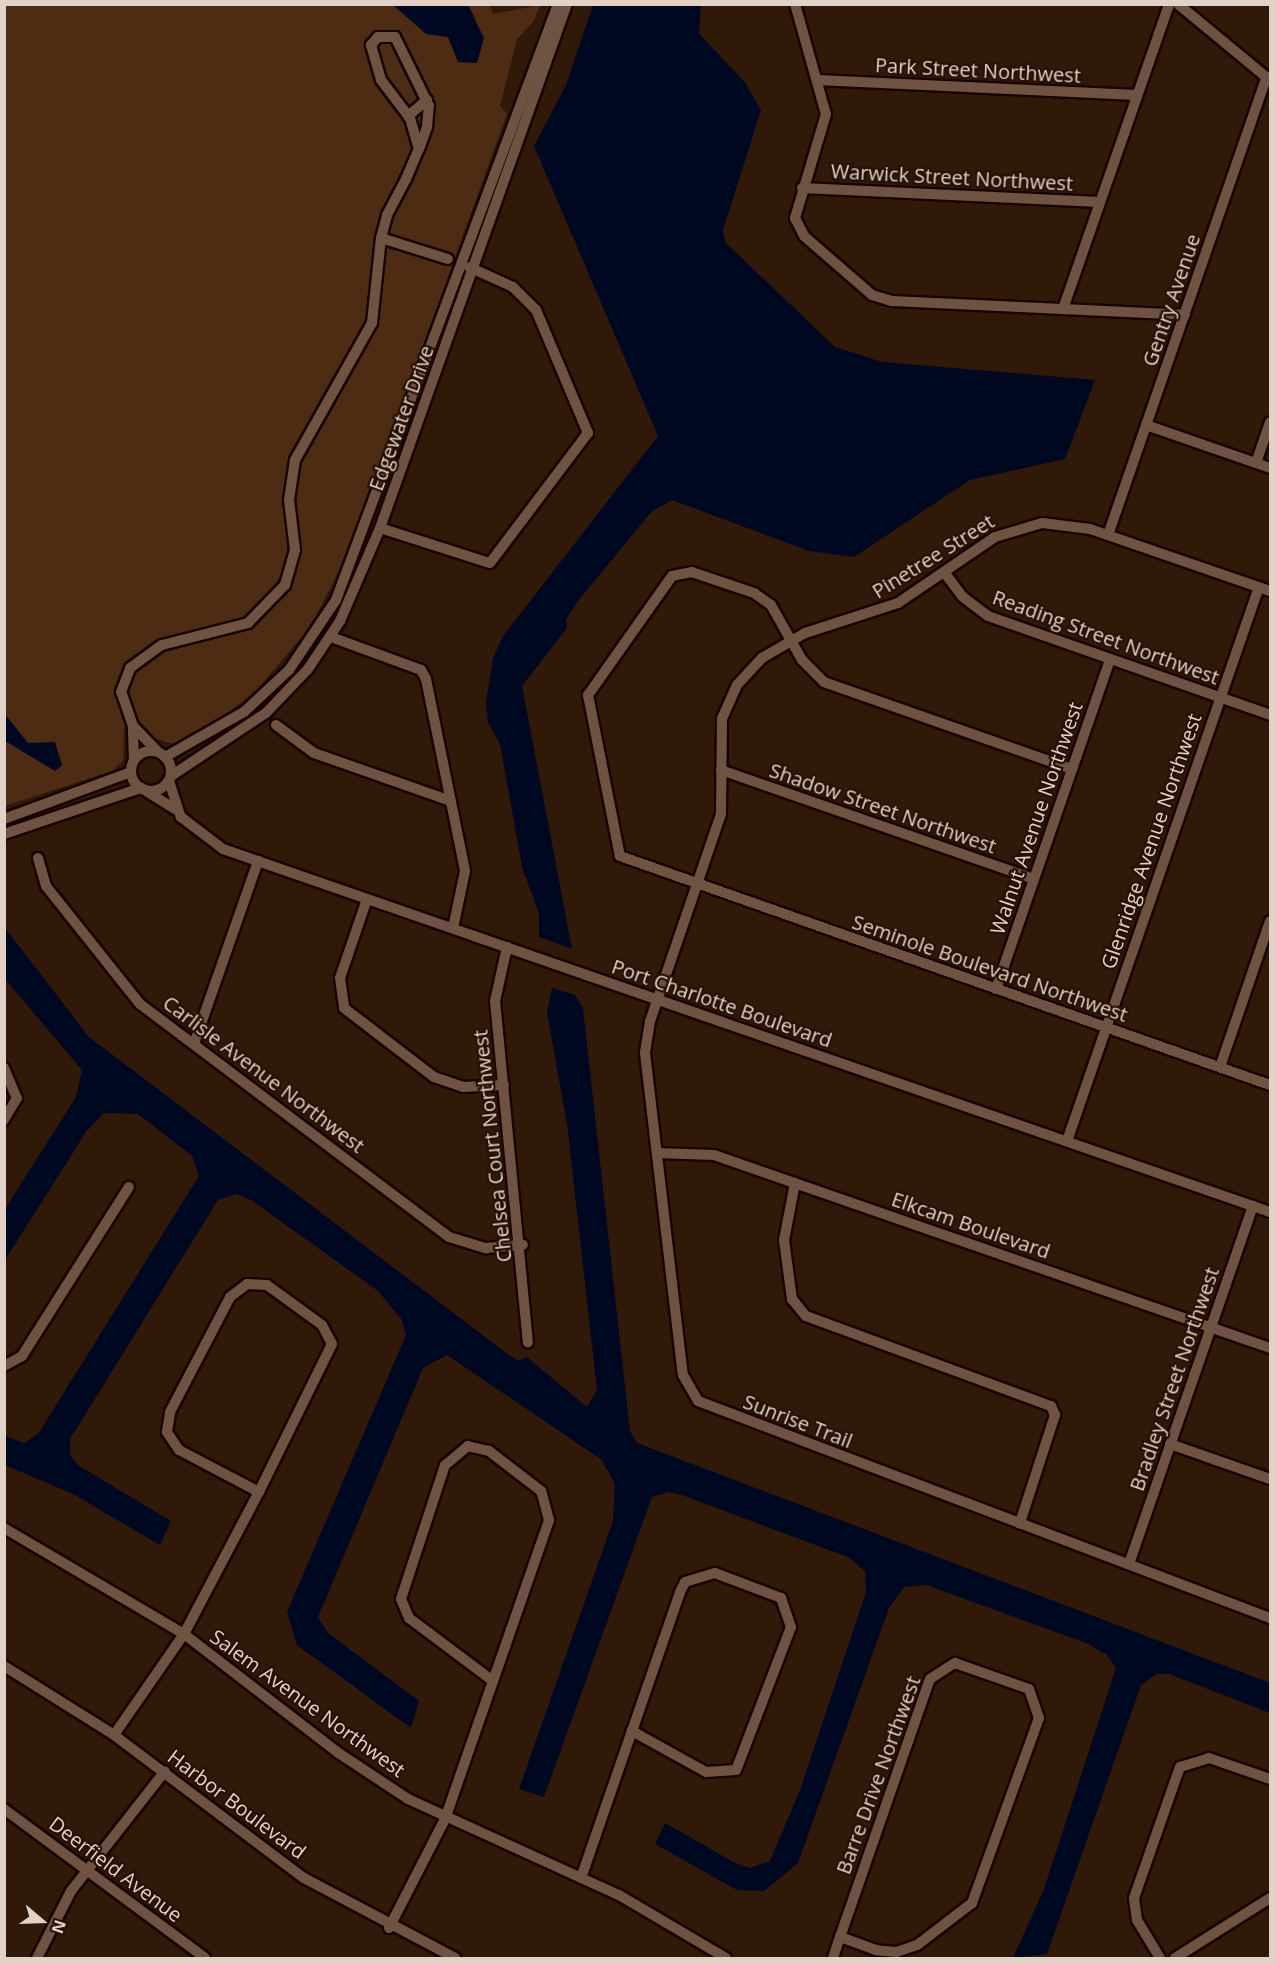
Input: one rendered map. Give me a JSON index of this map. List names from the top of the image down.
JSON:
{
  "streets": {
    "street": [
      "Park Street Northwest",
      "Warwick Street Northwest",
      "Gentry Avenue",
      "Edgewater Drive",
      "Pinetree Street",
      "Reading Street Northwest",
      "Shadow Street Northwest",
      "Walnut Avenue Northwest",
      "Glenridge Avenue Northwest",
      "Seminole Boulevard Northwest",
      "Port Charlotte Boulevard",
      "Carlisle Avenue Northwest",
      "Chelsea Court Northwest",
      "Elkcam Boulevard",
      "Bradley Street Northwest",
      "Sunrise Trail",
      "Salem Avenue Northwest",
      "Barre Drive Northwest",
      "Harbor Boulevard",
      "Deerfield Avenue"
    ]
  },
  "crossings": [
    ["Gentry Avenue", "Pinetree Street"],
    ["Edgewater Drive", "Port Charlotte Boulevard"],
    ["Pinetree Street", "Reading Street Northwest"],
    ["Pinetree Street", "Shadow Street Northwest"],
    ["Pinetree Street", "Glenridge Avenue Northwest"],
    ["Pinetree Street", "Seminole Boulevard Northwest"],
    ["Pinetree Street", "Port Charlotte Boulevard"],
    ["Pinetree Street", "Sunrise Trail"],
    ["Reading Street Northwest", "Walnut Avenue Northwest"],
    ["Reading Street Northwest", "Glenridge Avenue Northwest"],
    ["Shadow Street Northwest", "Walnut Avenue Northwest"],
    ["Walnut Avenue Northwest", "Seminole Boulevard Northwest"],
    ["Glenridge Avenue Northwest", "Seminole Boulevard Northwest"],
    ["Glenridge Avenue Northwest", "Port Charlotte Boulevard"],
    ["Port Charlotte Boulevard", "Chelsea Court Northwest"],
    ["Port Charlotte Boulevard", "Bradley Street Northwest"],
    ["Port Charlotte Boulevard", "Sunrise Trail"],
    ["Carlisle Avenue Northwest", "Chelsea Court Northwest"],
    ["Elkcam Boulevard", "Bradley Street Northwest"],
    ["Elkcam Boulevard", "Sunrise Trail"],
    ["Bradley Street Northwest", "Sunrise Trail"]
  ],
  "north": "right"
}
